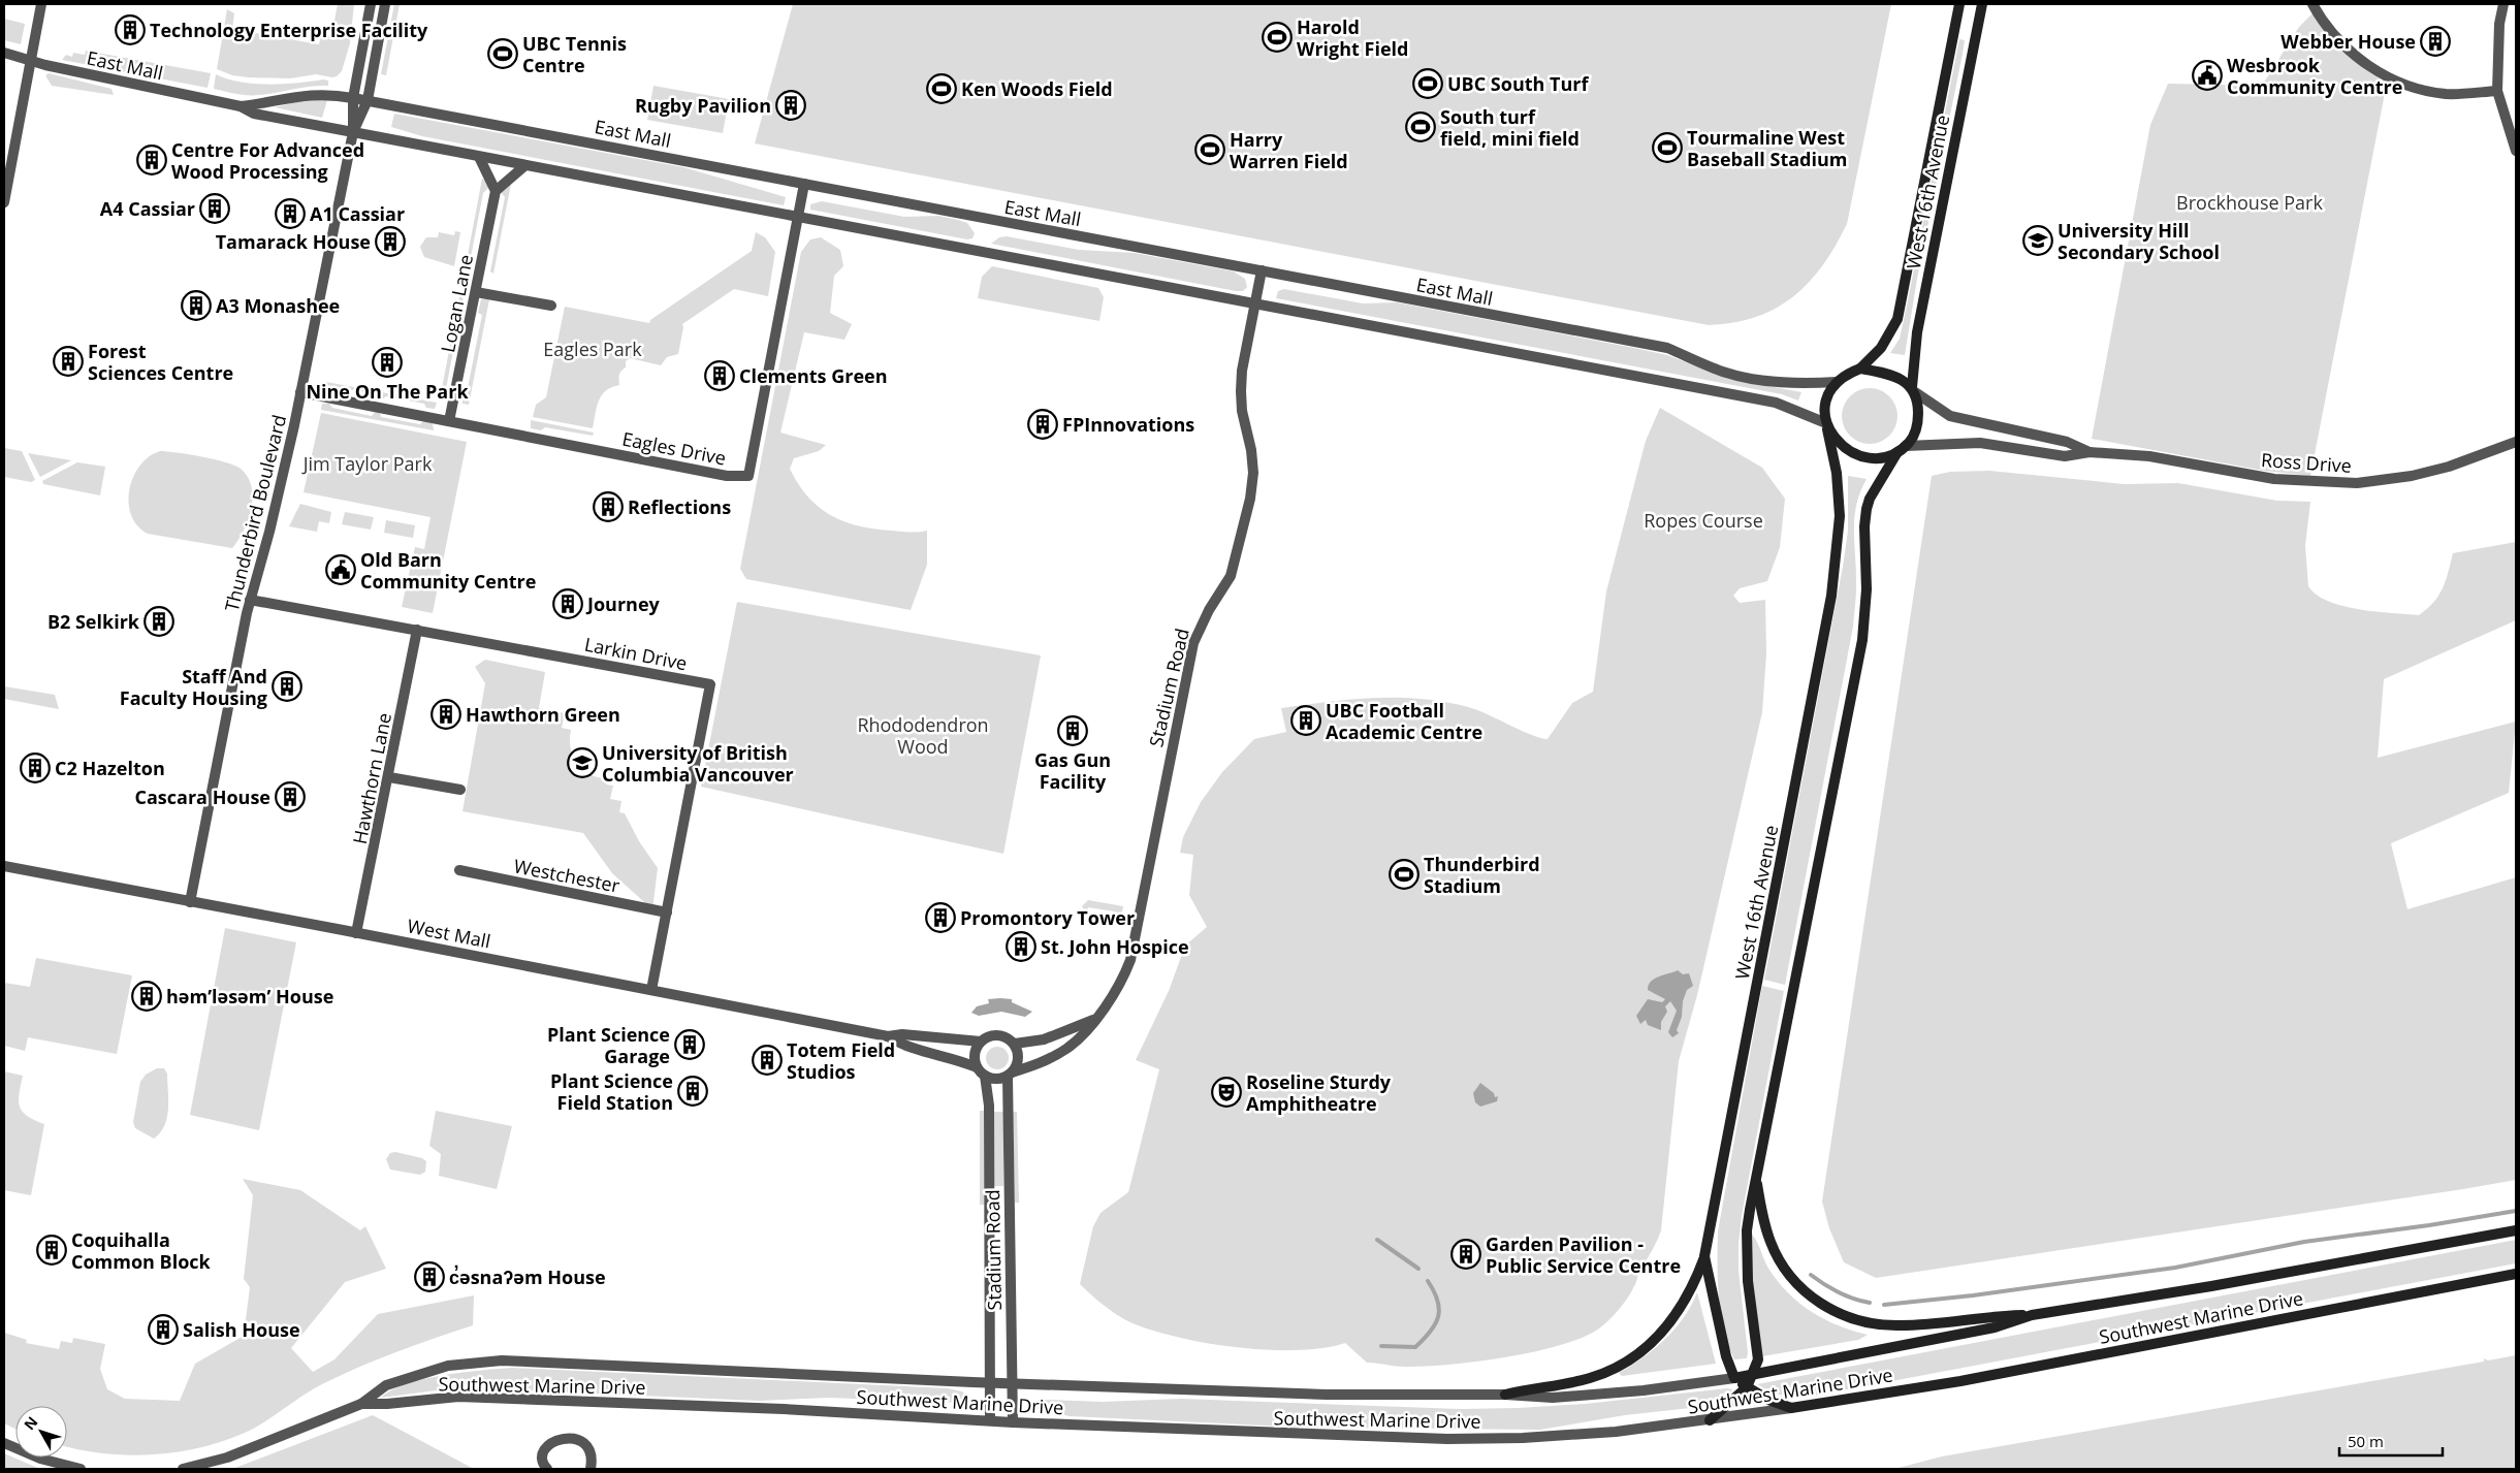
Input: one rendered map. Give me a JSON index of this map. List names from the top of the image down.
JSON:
{
  "streets": {
    "main road": ["West 16th Avenue", "Southwest Marine Drive"],
    "street": [
      "East Mall",
      "Logan Lane",
      "Eagles Drive",
      "Ross Drive",
      "Thunderbird Boulevard",
      "Larkin Drive",
      "Stadium Road",
      "Hawthorn Lane",
      "Westchester",
      "West Mall"
    ]
  },
  "crossings": [
    ["East Mall", "West 16th Avenue"],
    ["East Mall", "Eagles Drive"],
    ["East Mall", "Ross Drive"],
    ["East Mall", "Thunderbird Boulevard"],
    ["East Mall", "Stadium Road"],
    ["West 16th Avenue", "Ross Drive"],
    ["West 16th Avenue", "Southwest Marine Drive"],
    ["Logan Lane", "Eagles Drive"],
    ["Eagles Drive", "Thunderbird Boulevard"],
    ["Thunderbird Boulevard", "Larkin Drive"],
    ["Thunderbird Boulevard", "West Mall"],
    ["Larkin Drive", "Hawthorn Lane"],
    ["Larkin Drive", "Westchester"],
    ["Larkin Drive", "West Mall"],
    ["Stadium Road", "West Mall"],
    ["Stadium Road", "Southwest Marine Drive"],
    ["Hawthorn Lane", "West Mall"]
  ],
  "parks": [
    "Brockhouse Park",
    "Eagles Park",
    "Jim Taylor Park",
    "Ropes Course",
    "Rhododendron Wood"
  ],
  "places": {
    "building": [
      "Technology Enterprise Facility",
      "Webber House",
      "Rugby Pavilion",
      "Centre For Advanced Wood Processing",
      "A4 Cassiar",
      "A1 Cassiar",
      "Tamarack House",
      "A3 Monashee",
      "Forest Sciences Centre",
      "Nine On The Park",
      "Clements Green",
      "FPInnovations",
      "Reflections",
      "Journey",
      "B2 Selkirk",
      "Staff And Faculty Housing",
      "Hawthorn Green",
      "UBC Football Academic Centre",
      "Gas Gun Facility",
      "C2 Hazelton",
      "Cascara House",
      "Promontory Tower",
      "St. John Hospice",
      "həm’ləsəm’ House",
      "Plant Science Garage",
      "Totem Field Studios",
      "Plant Science Field Station",
      "Coquihalla Common Block",
      "Garden Pavilion - Public Service Centre",
      "c̓əsnaʔəm House",
      "Salish House"
    ],
    "sports": [
      "Harold Wright Field",
      "UBC Tennis Centre",
      "UBC South Turf",
      "Ken Woods Field",
      "South turf field, mini field",
      "Tourmaline West Baseball Stadium",
      "Harry Warren Field",
      "Thunderbird Stadium"
    ],
    "public building": ["Wesbrook Community Centre", "Old Barn Community Centre"],
    "school or university": ["University Hill Secondary School", "University of British Columbia Vancouver"],
    "theatre": ["Roseline Sturdy Amphitheatre"]
  },
  "scale_bar": "50 m",
  "north": "top left"
}
